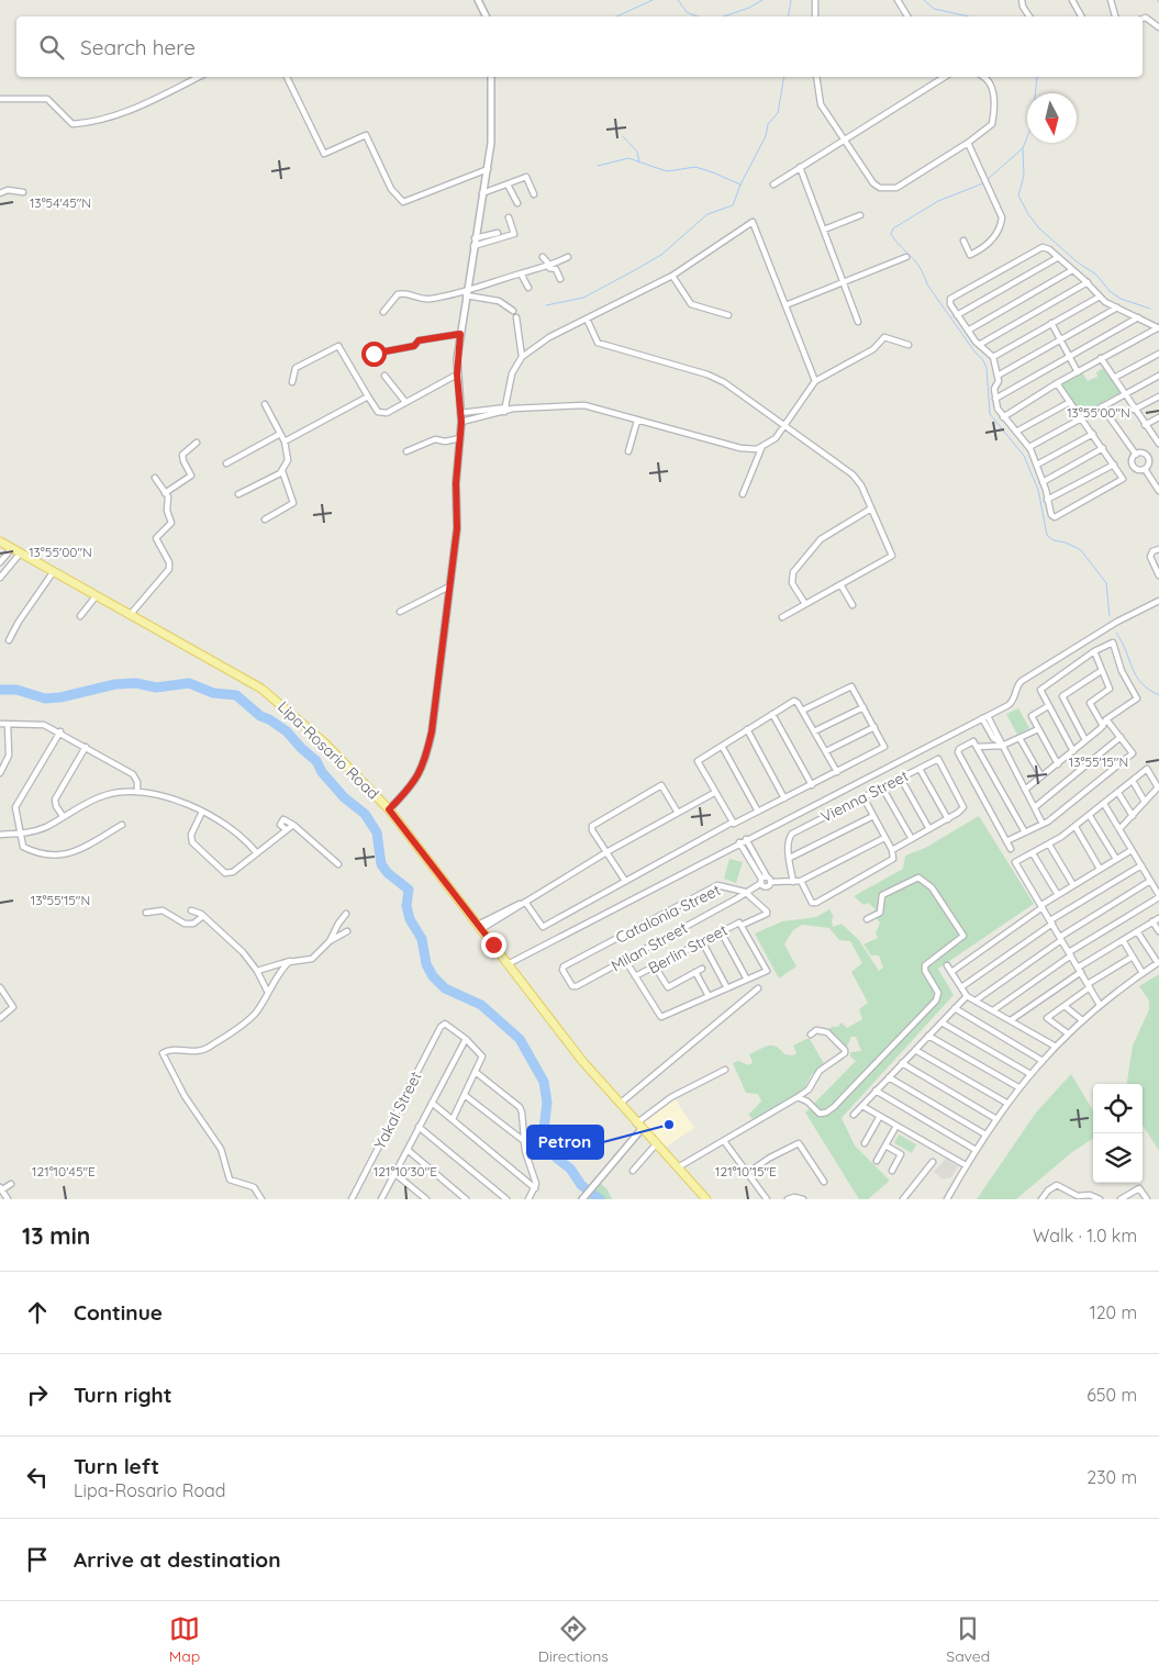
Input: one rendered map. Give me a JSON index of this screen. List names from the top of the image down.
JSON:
{
  "streets": {
    "main road": ["Lipa-Rosario Road"],
    "street": [
      "Vienna Street",
      "Catalonia Street",
      "Milan Street",
      "Berlin Street",
      "Yakal Street"
    ]
  },
  "crossings": [
    ["Catalonia Street", "Milan Street"],
    ["Catalonia Street", "Berlin Street"]
  ],
  "places": ["Petron"],
  "north": "bottom",
  "page": {
    "search": "Search here",
    "heading": ["13 min", "Walk · 1.0 km"],
    "list": [
      ["Continue", "120 m"],
      ["Turn right", "650 m"],
      ["Turn left", "Lipa-Rosario Road", "230 m"],
      "Arrive at destination"
    ],
    "nav": ["Map", "Directions", "Saved"]
  },
  "coordinates": [
    "13°54'45\"N",
    "13°55'00\"N",
    "13°55'15\"N",
    "121°10'45\"E",
    "121°10'30\"E",
    "121°10'15\"E"
  ]
}
